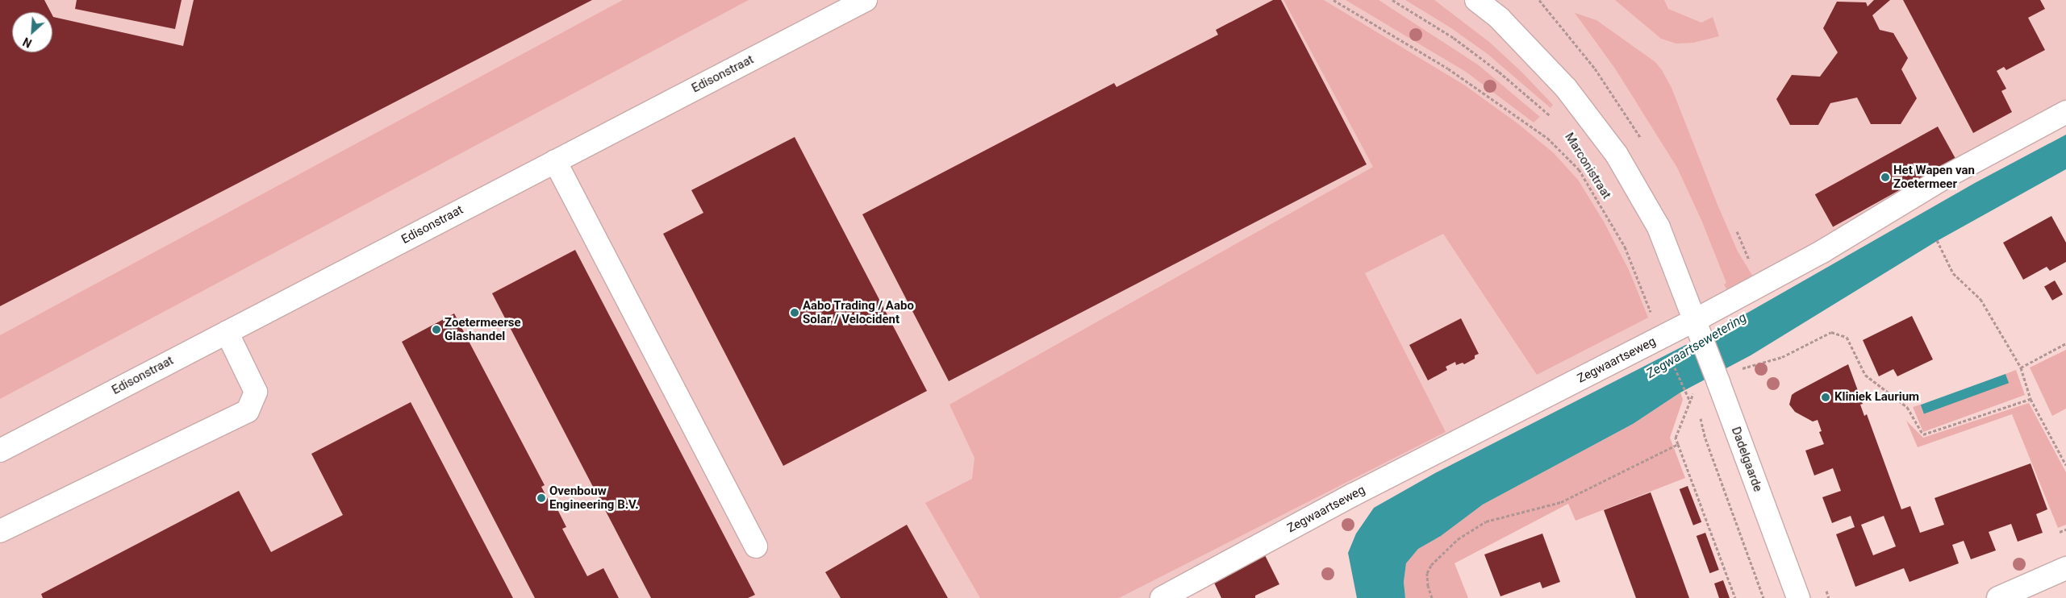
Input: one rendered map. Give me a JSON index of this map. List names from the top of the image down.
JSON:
{
  "streets": {
    "street": ["Edisonstraat", "Zegwaartseweg", "Dadelgaarde"]
  },
  "crossings": [
    ["Zegwaartseweg", "Dadelgaarde"]
  ],
  "water": ["Zegwaartsewetering"],
  "places": [
    "Het Wapen van Zoetermeer",
    "Aabo Trading / Aabo Solar / Velocident",
    "Zoetermeerse Glashandel",
    "Kliniek Laurium",
    "Ovenbouw Engineering B.V."
  ],
  "north": "bottom left"
}
